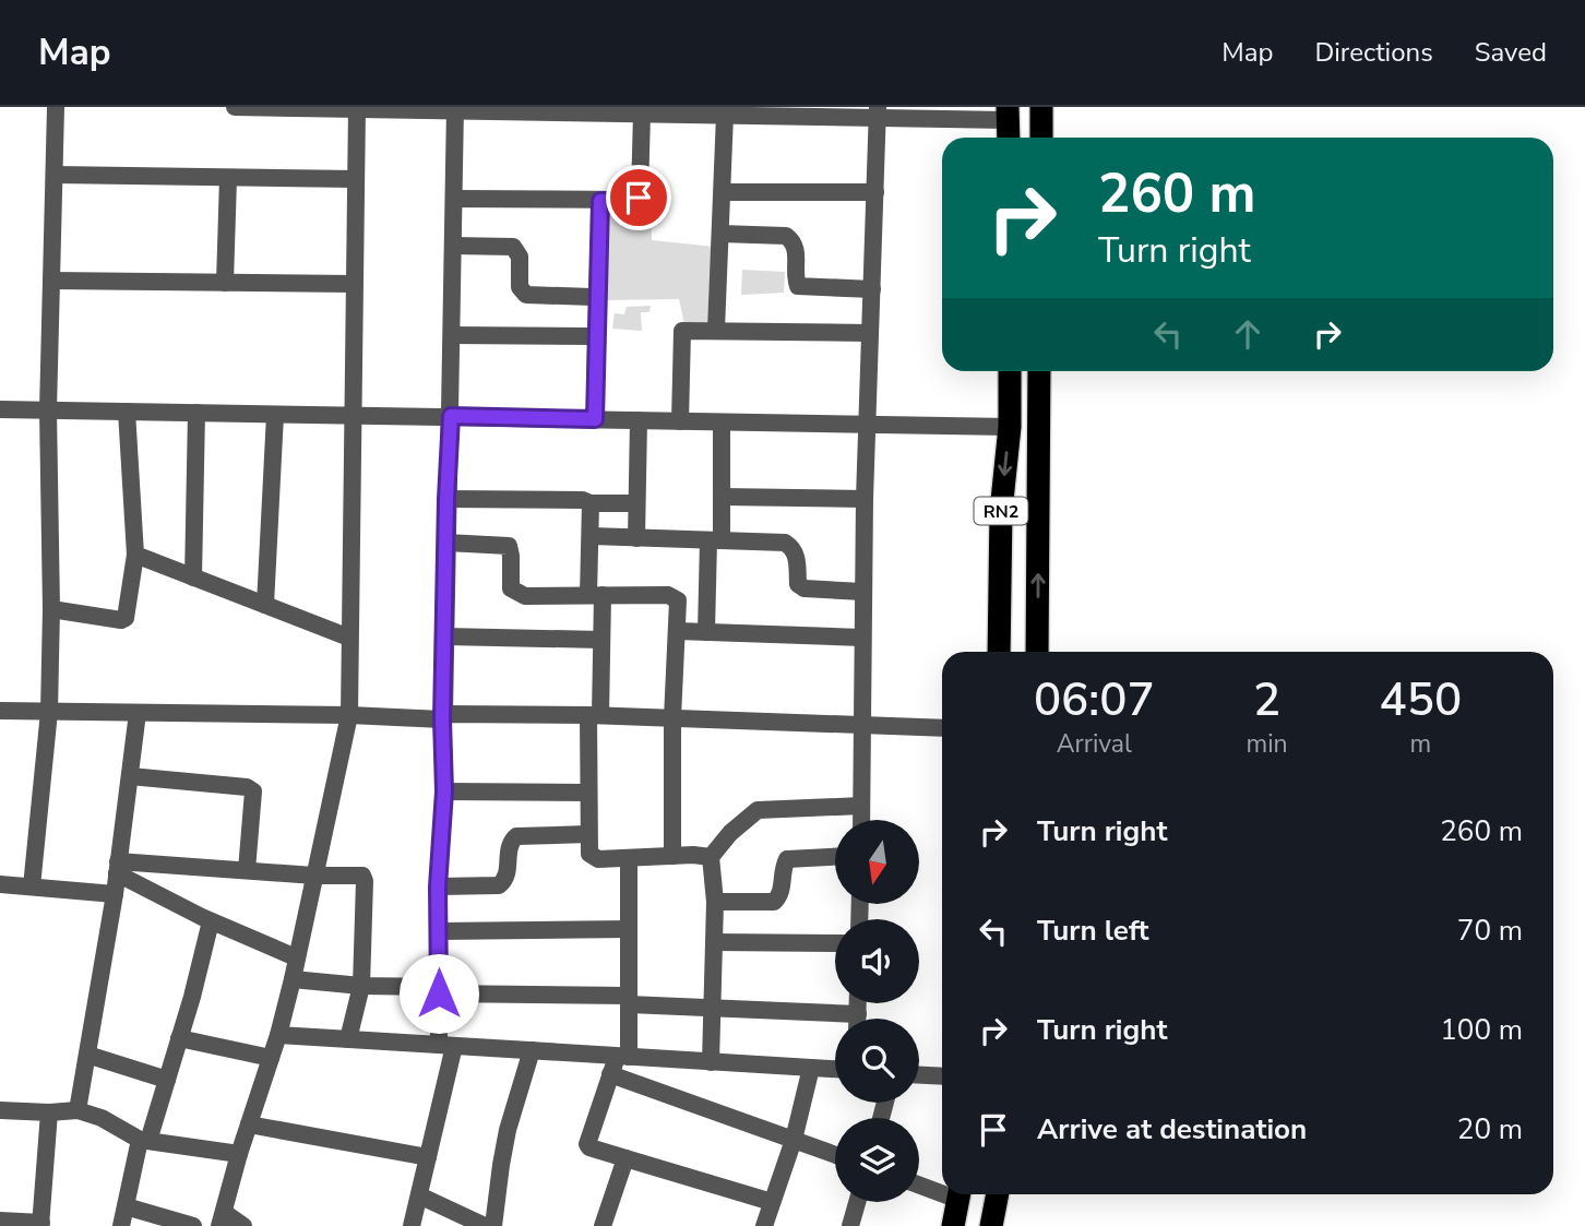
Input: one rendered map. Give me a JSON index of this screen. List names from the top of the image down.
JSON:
{
  "streets": {
    "highway": ["RN2"]
  },
  "north": "bottom",
  "page": {
    "header": "Map",
    "nav": ["Map", "Directions", "Saved"],
    "turn": ["260 m", "Turn right"],
    "eta": [
      "06:07",
      "Arrival",
      "2",
      "min",
      "450",
      "m"
    ],
    "list": [
      {
        "name": "Turn right",
        "value": "260 m"
      },
      {
        "name": "Turn left",
        "value": "70 m"
      },
      {
        "name": "Turn right",
        "value": "100 m"
      },
      {
        "name": "Arrive at destination",
        "value": "20 m"
      }
    ]
  }
}
